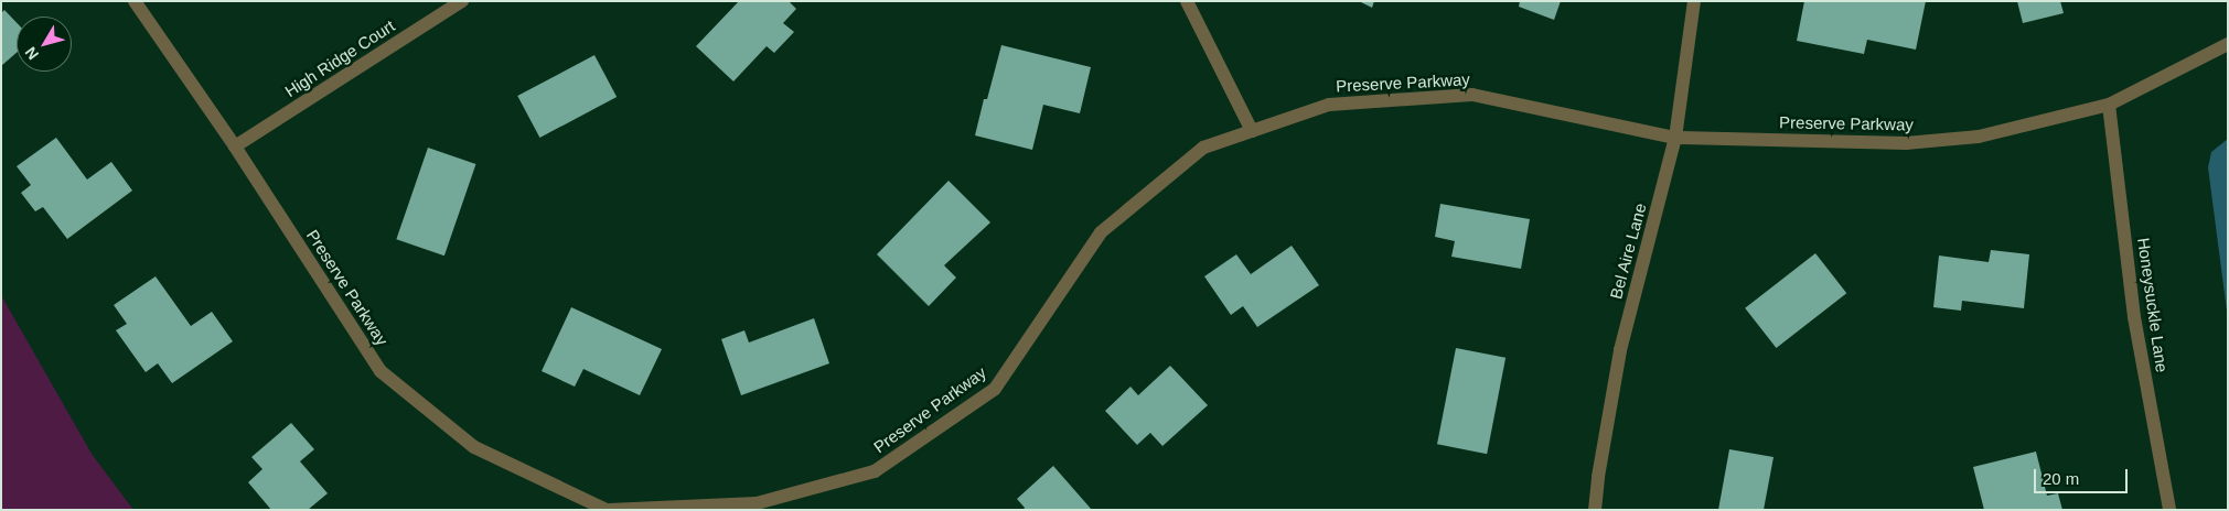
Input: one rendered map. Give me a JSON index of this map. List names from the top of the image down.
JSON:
{
  "streets": {
    "street": [
      "High Ridge Court",
      "Preserve Parkway",
      "Bel Aire Lane",
      "Honeysuckle Lane"
    ]
  },
  "crossings": [
    ["High Ridge Court", "Preserve Parkway"],
    ["Preserve Parkway", "Bel Aire Lane"],
    ["Preserve Parkway", "Honeysuckle Lane"]
  ],
  "scale_bar": "20 m",
  "north": "bottom left"
}
